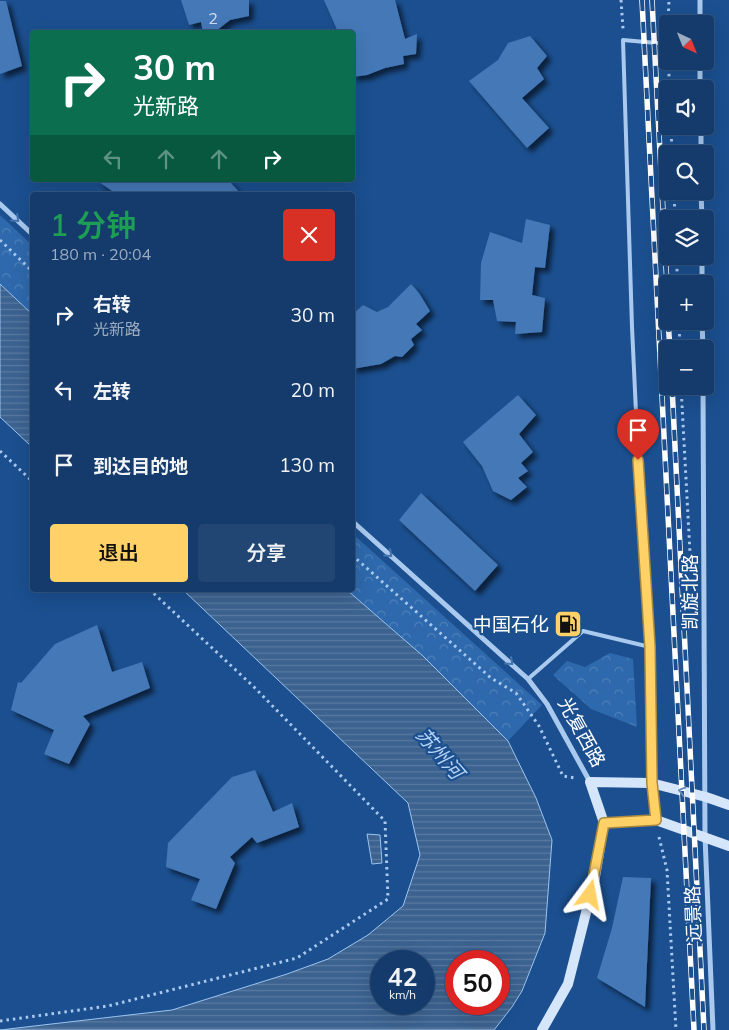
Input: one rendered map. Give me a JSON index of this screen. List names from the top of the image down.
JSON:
{
  "streets": {
    "main road": ["光复西路"],
    "street": ["凯旋北路", "远景路"]
  },
  "crossings": [
    ["凯旋北路", "远景路"]
  ],
  "one_way": ["光复西路"],
  "water": ["苏州河"],
  "places": {
    "fuel station": ["中国石化"]
  },
  "house_numbers": ["2"],
  "north": "bottom right",
  "page": {
    "map_buttons": ["+", "−"],
    "turn": ["30 m", "光新路"],
    "heading": ["1 分钟", "180 m · 20:04"],
    "list": [
      {
        "name": "右转",
        "note": "光新路",
        "value": "30 m"
      },
      {
        "name": "左转",
        "value": "20 m"
      },
      {
        "name": "到达目的地",
        "value": "130 m"
      }
    ],
    "buttons": ["退出", "分享"],
    "speed": "42 km/h",
    "limit": "50"
  }
}
